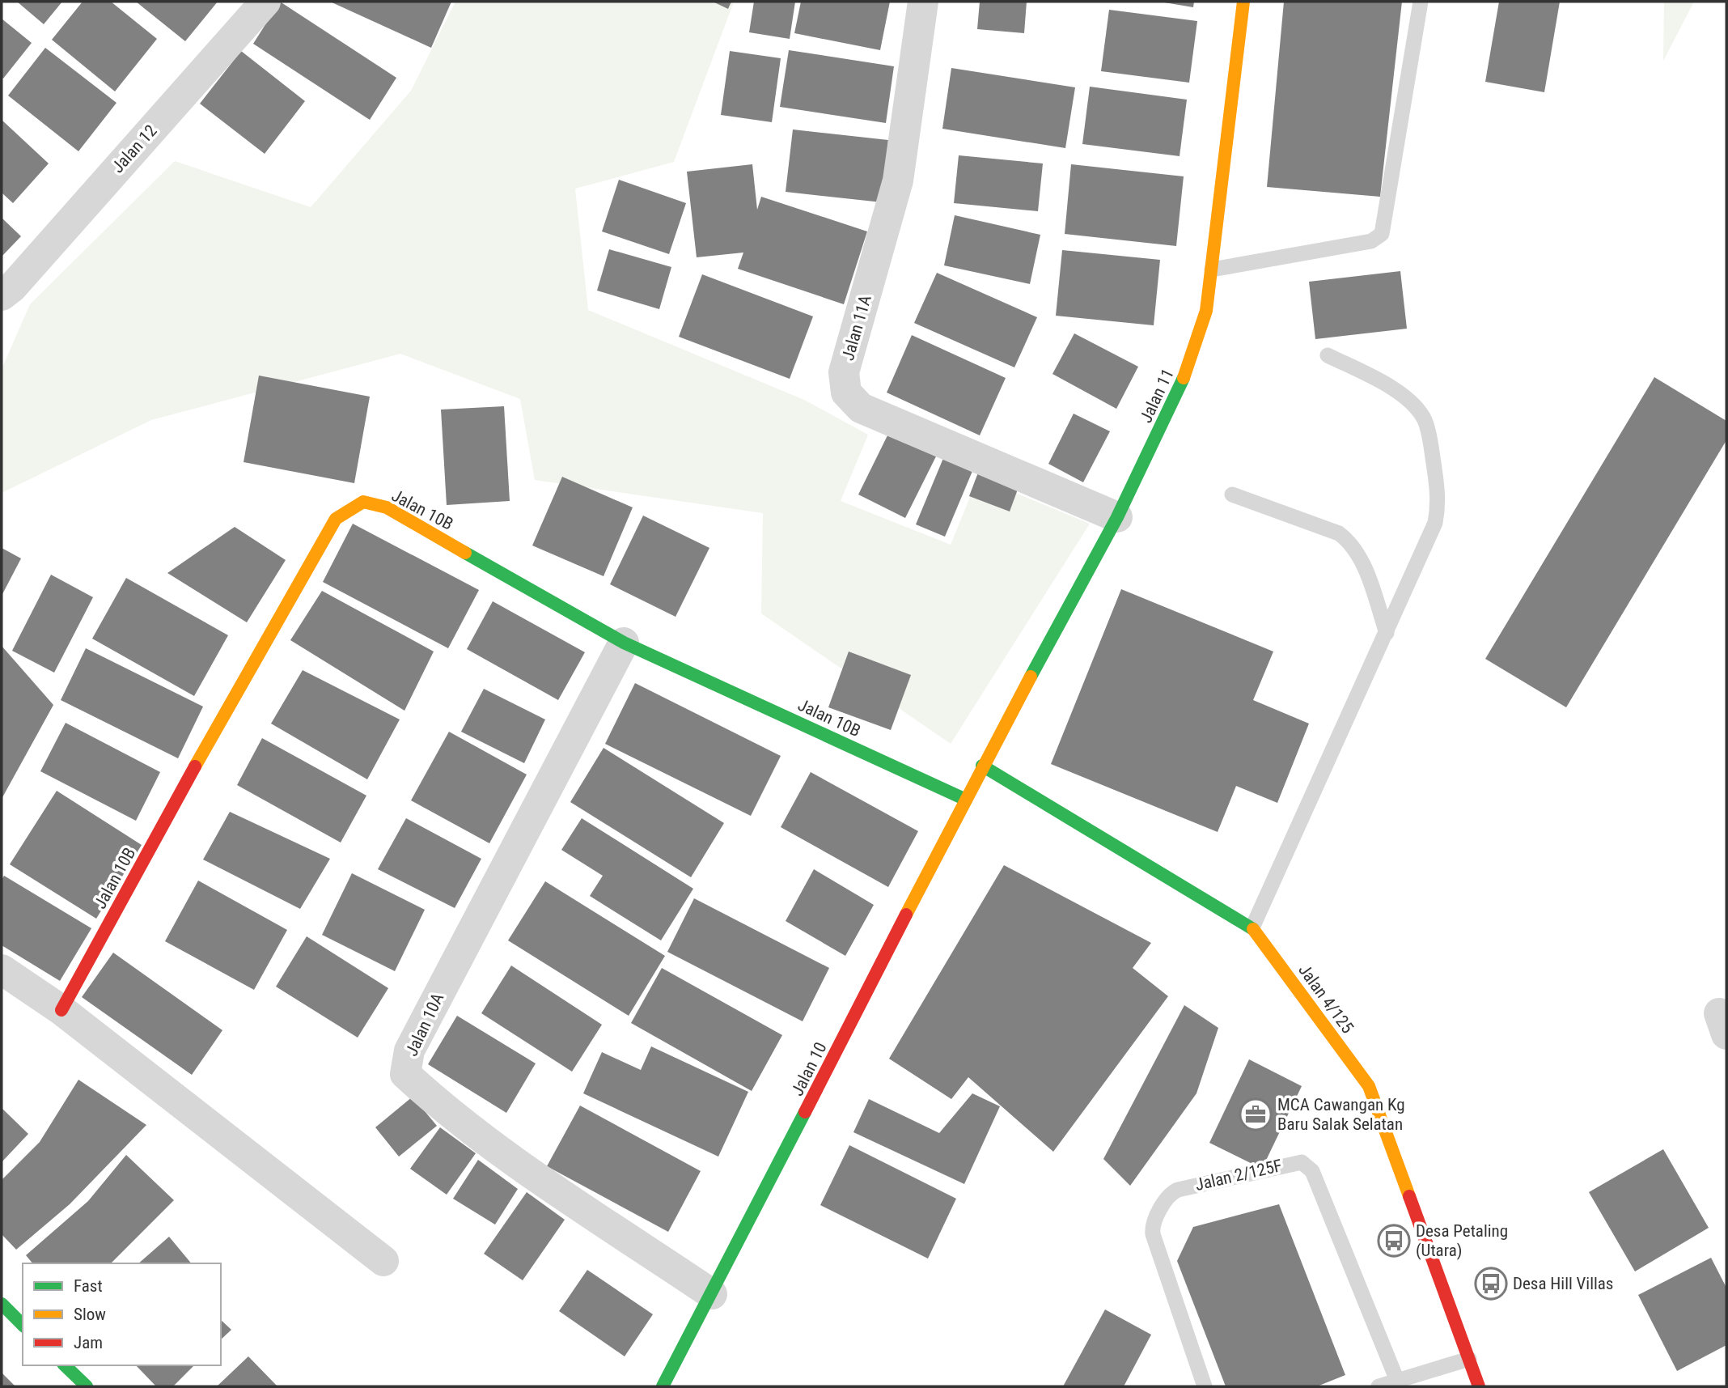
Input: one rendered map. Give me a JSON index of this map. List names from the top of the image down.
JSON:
{
  "streets": {
    "street": [
      "Jalan 12",
      "Jalan 11A",
      "Jalan 11",
      "Jalan 10B",
      "Jalan 4/125",
      "Jalan 10A",
      "Jalan 10"
    ],
    "lane": ["Jalan 2/125F"]
  },
  "crossings": [
    ["Jalan 11A", "Jalan 11"],
    ["Jalan 11", "Jalan 4/125"],
    ["Jalan 11", "Jalan 10"],
    ["Jalan 10B", "Jalan 10A"],
    ["Jalan 10B", "Jalan 10"],
    ["Jalan 4/125", "Jalan 10"],
    ["Jalan 10A", "Jalan 10"]
  ],
  "places": {
    "office": ["MCA Cawangan Kg Baru Salak Selatan"],
    "bus stop": ["Desa Petaling (Utara)", "Desa Hill Villas"]
  },
  "legend": ["Fast", "Slow", "Jam"]
}
